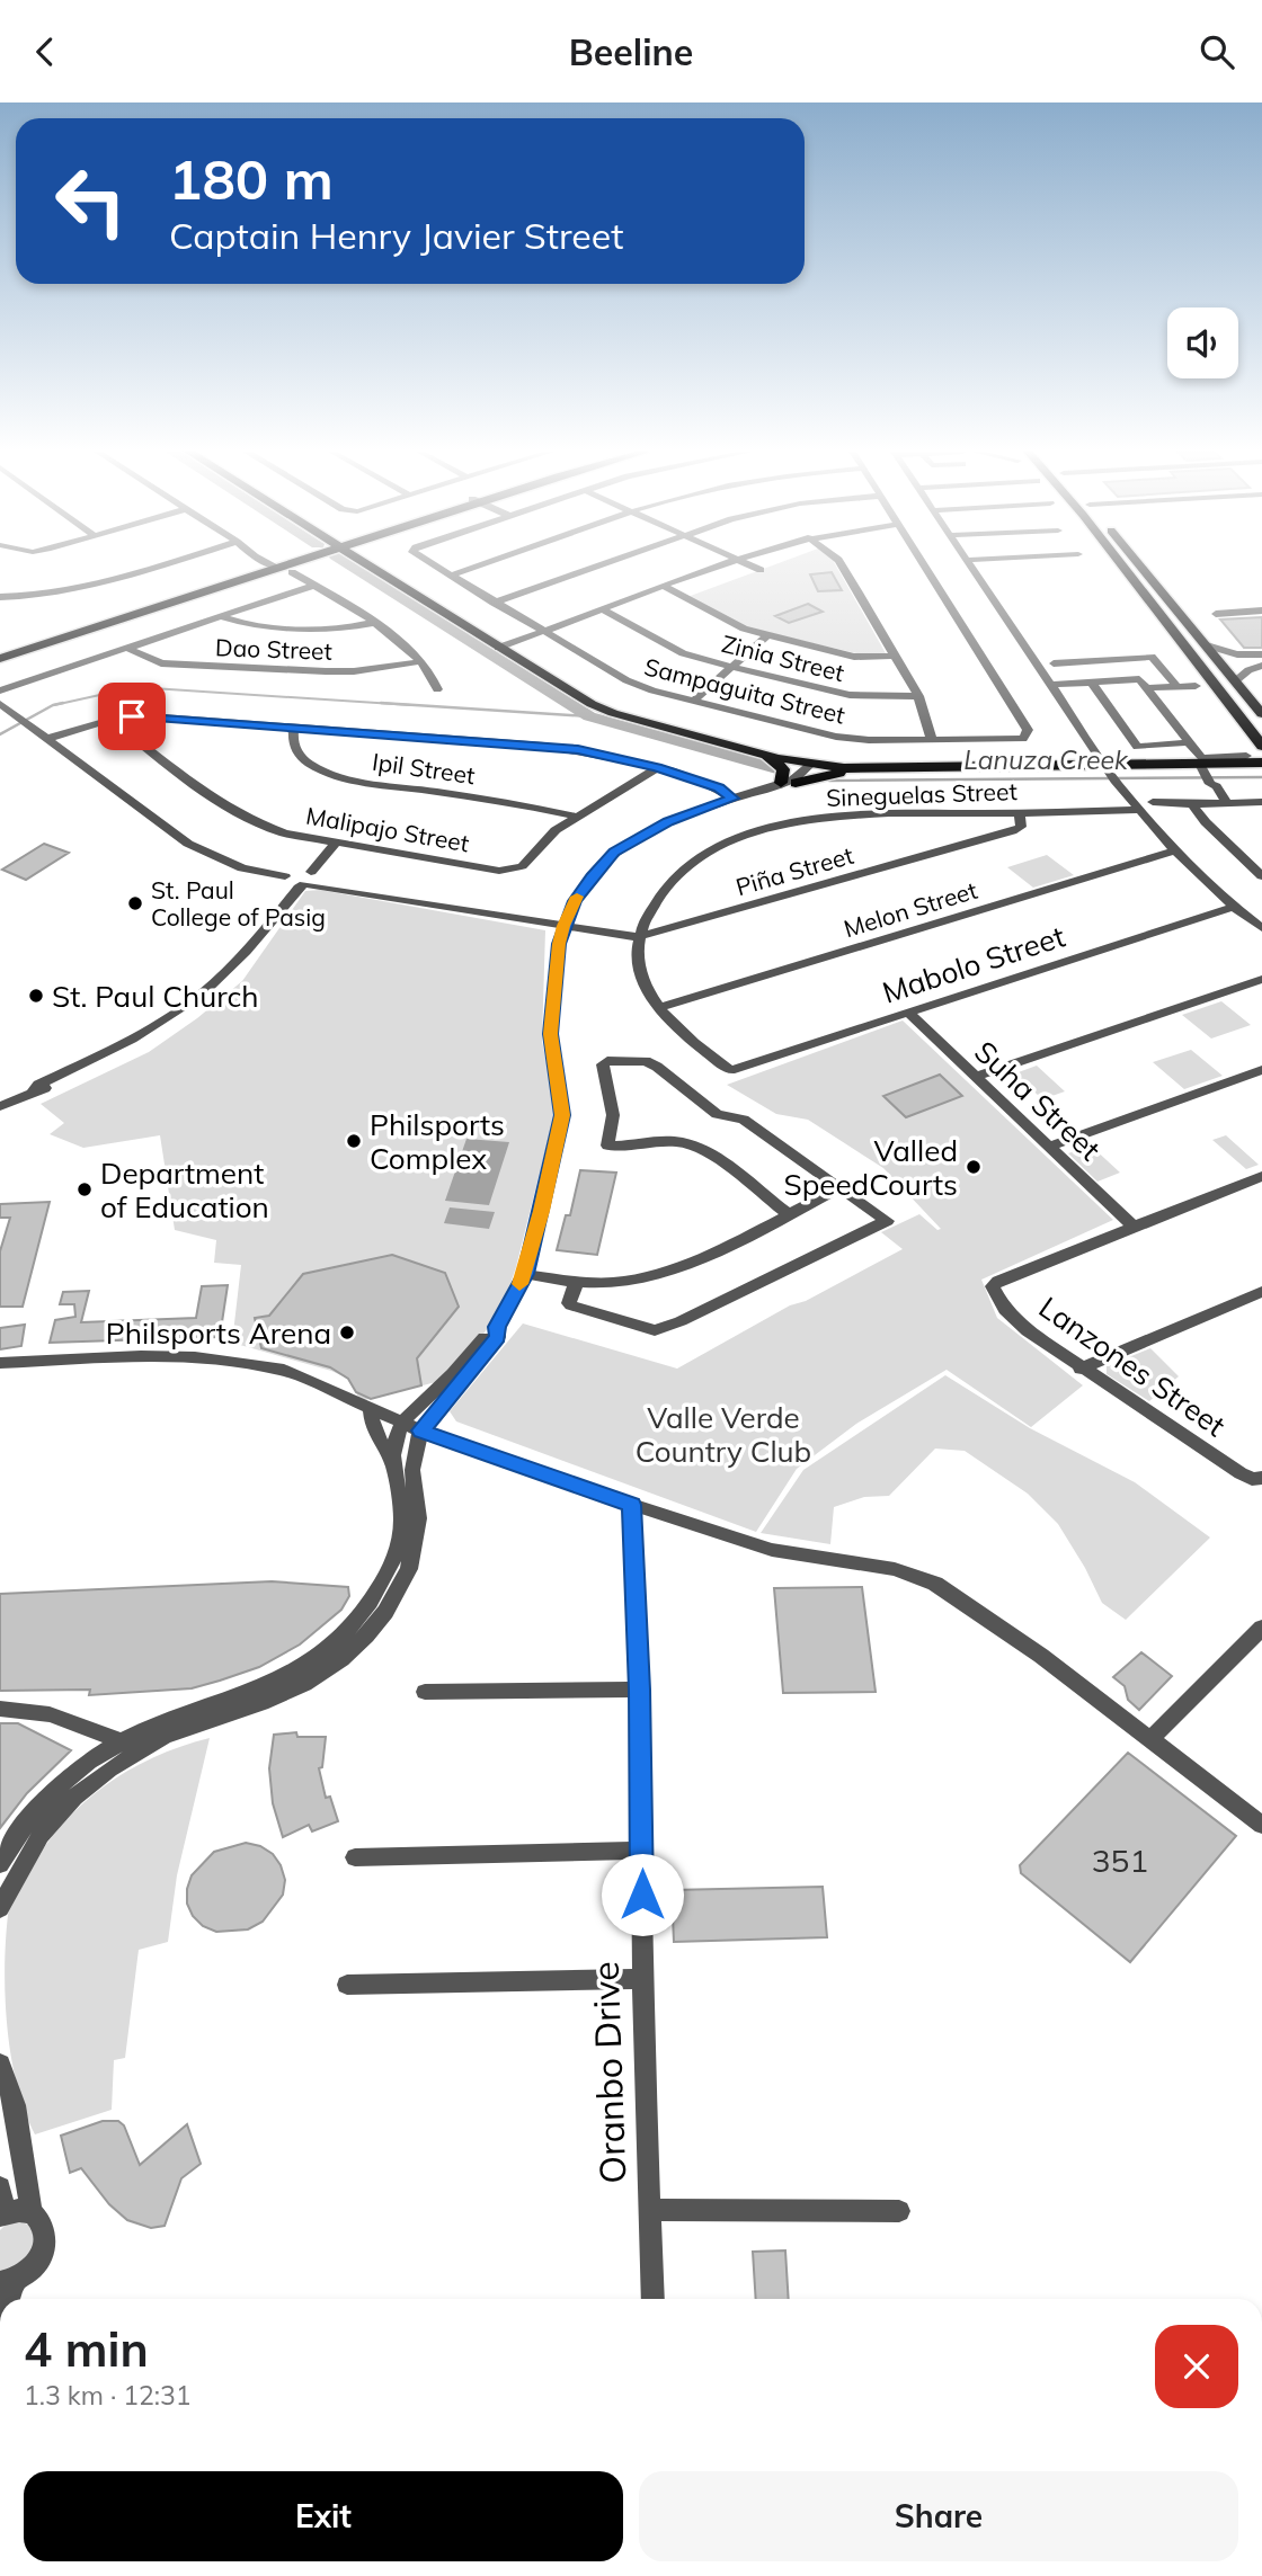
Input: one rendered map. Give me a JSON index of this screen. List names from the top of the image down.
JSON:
{
  "streets": {
    "street": [
      "Dao Street",
      "Zinia Street",
      "Sampaguita Street",
      "Ipil Street",
      "Sineguelas Street",
      "Malipajo Street",
      "Piña Street",
      "Melon Street",
      "Mabolo Street",
      "Suha Street",
      "Lanzones Street",
      "Oranbo Drive"
    ]
  },
  "crossings": [
    ["Ipil Street", "Malipajo Street"],
    ["Sineguelas Street", "Piña Street"],
    ["Melon Street", "Mabolo Street"],
    ["Mabolo Street", "Suha Street"],
    ["Suha Street", "Lanzones Street"]
  ],
  "water": ["Lanuza Creek"],
  "parks": ["Valle Verde Country Club"],
  "places": [
    "St. Paul College of Pasig",
    "St. Paul Church",
    "Philsports Complex",
    "Valled SpeedCourts",
    "Department of Education",
    "Philsports Arena"
  ],
  "house_numbers": ["351"],
  "page": {
    "header": "Beeline",
    "turn": ["180 m", "Captain Henry Javier Street"],
    "heading": ["4 min", "1.3 km · 12:31"],
    "buttons": ["Exit", "Share"]
  }
}
